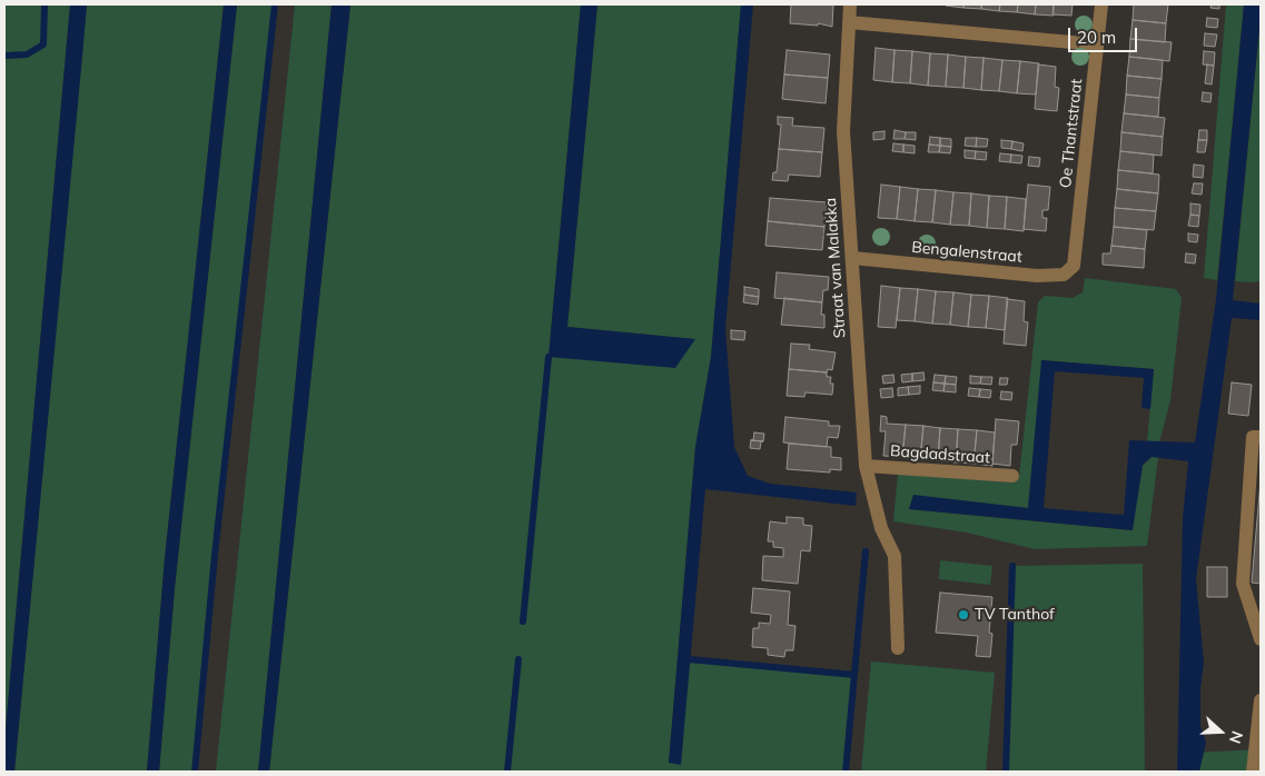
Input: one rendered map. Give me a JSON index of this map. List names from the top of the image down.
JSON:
{
  "streets": {
    "street": [
      "Oe Thantstraat",
      "Bengalenstraat",
      "Straat van Malakka",
      "Bagdadstraat"
    ]
  },
  "crossings": [
    ["Oe Thantstraat", "Bengalenstraat"],
    ["Bengalenstraat", "Straat van Malakka"],
    ["Straat van Malakka", "Bagdadstraat"]
  ],
  "places": ["TV Tanthof"],
  "scale_bar": "20 m",
  "north": "right"
}
